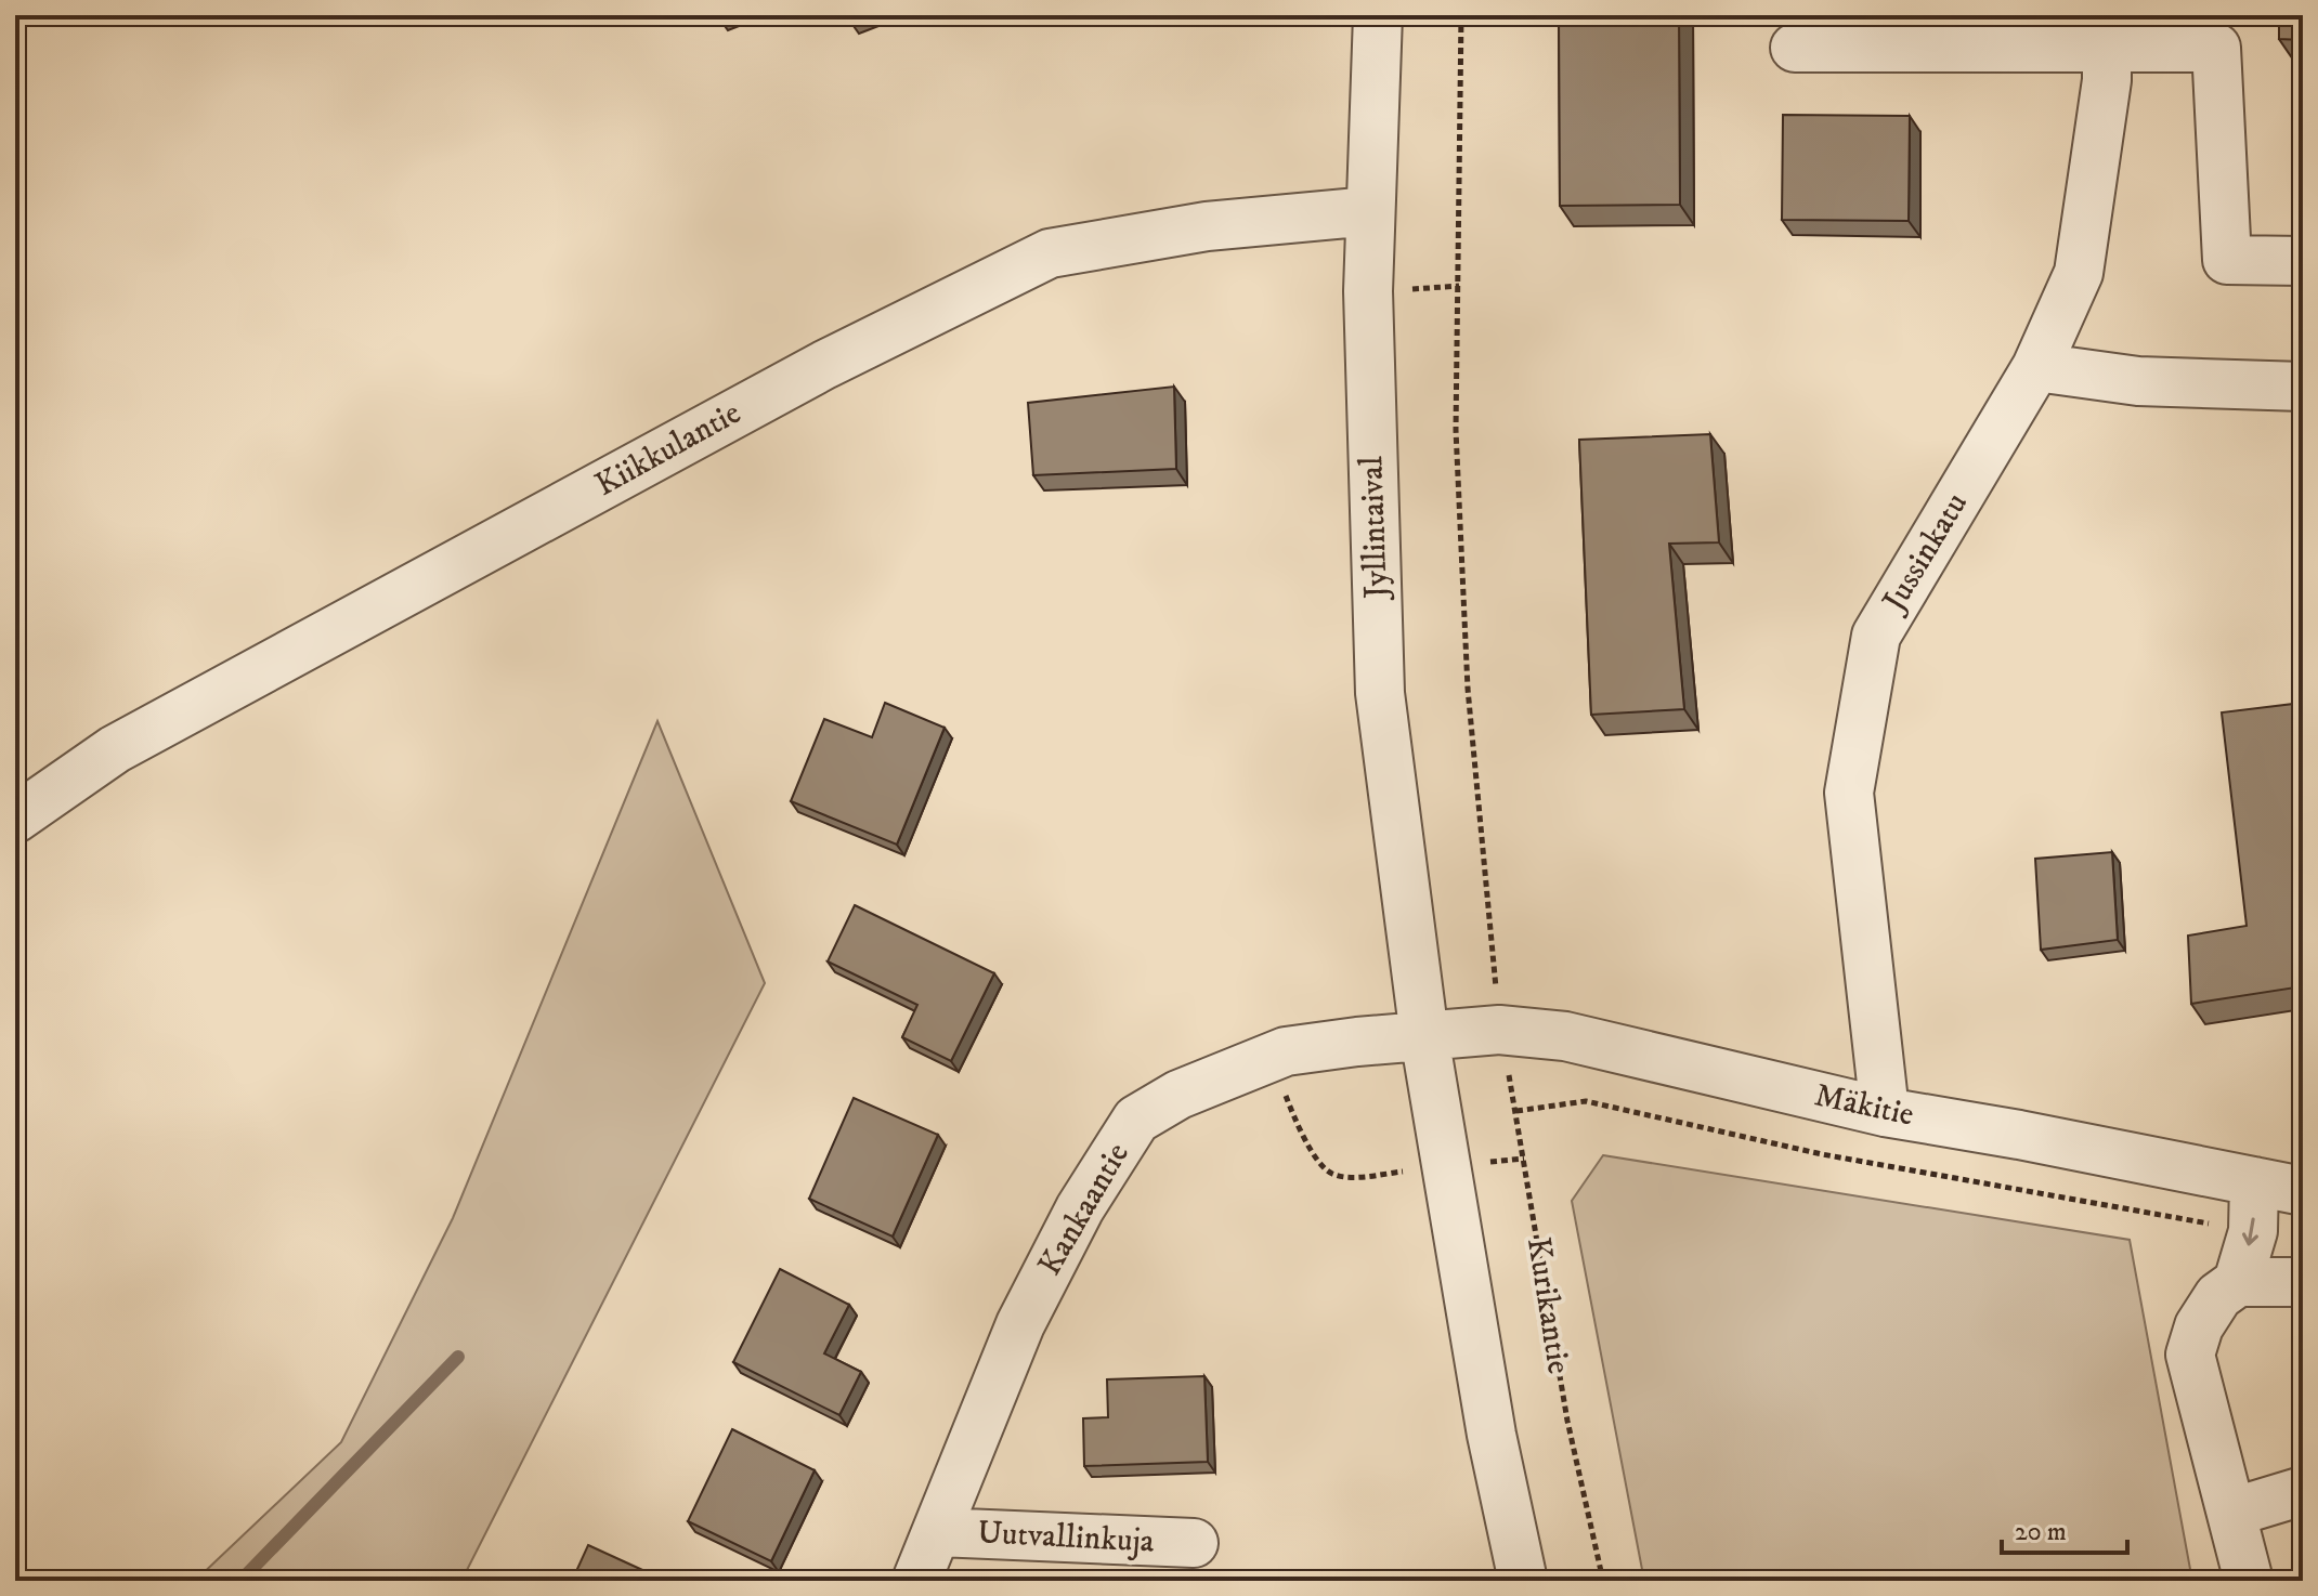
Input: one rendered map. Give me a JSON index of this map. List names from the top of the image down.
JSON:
{
  "streets": {
    "street": [
      "Kiikkulantie",
      "Jyllintaival",
      "Jussinkatu",
      "Mäkitie",
      "Kankaantie",
      "Uutvallinkuja"
    ],
    "path": ["Kurikantie"]
  },
  "crossings": [
    ["Kiikkulantie", "Jyllintaival"],
    ["Jyllintaival", "Mäkitie"],
    ["Jyllintaival", "Kankaantie"],
    ["Jussinkatu", "Mäkitie"],
    ["Mäkitie", "Kankaantie"],
    ["Mäkitie", "Kurikantie"],
    ["Kankaantie", "Uutvallinkuja"]
  ],
  "scale_bar": "20 m"
}
